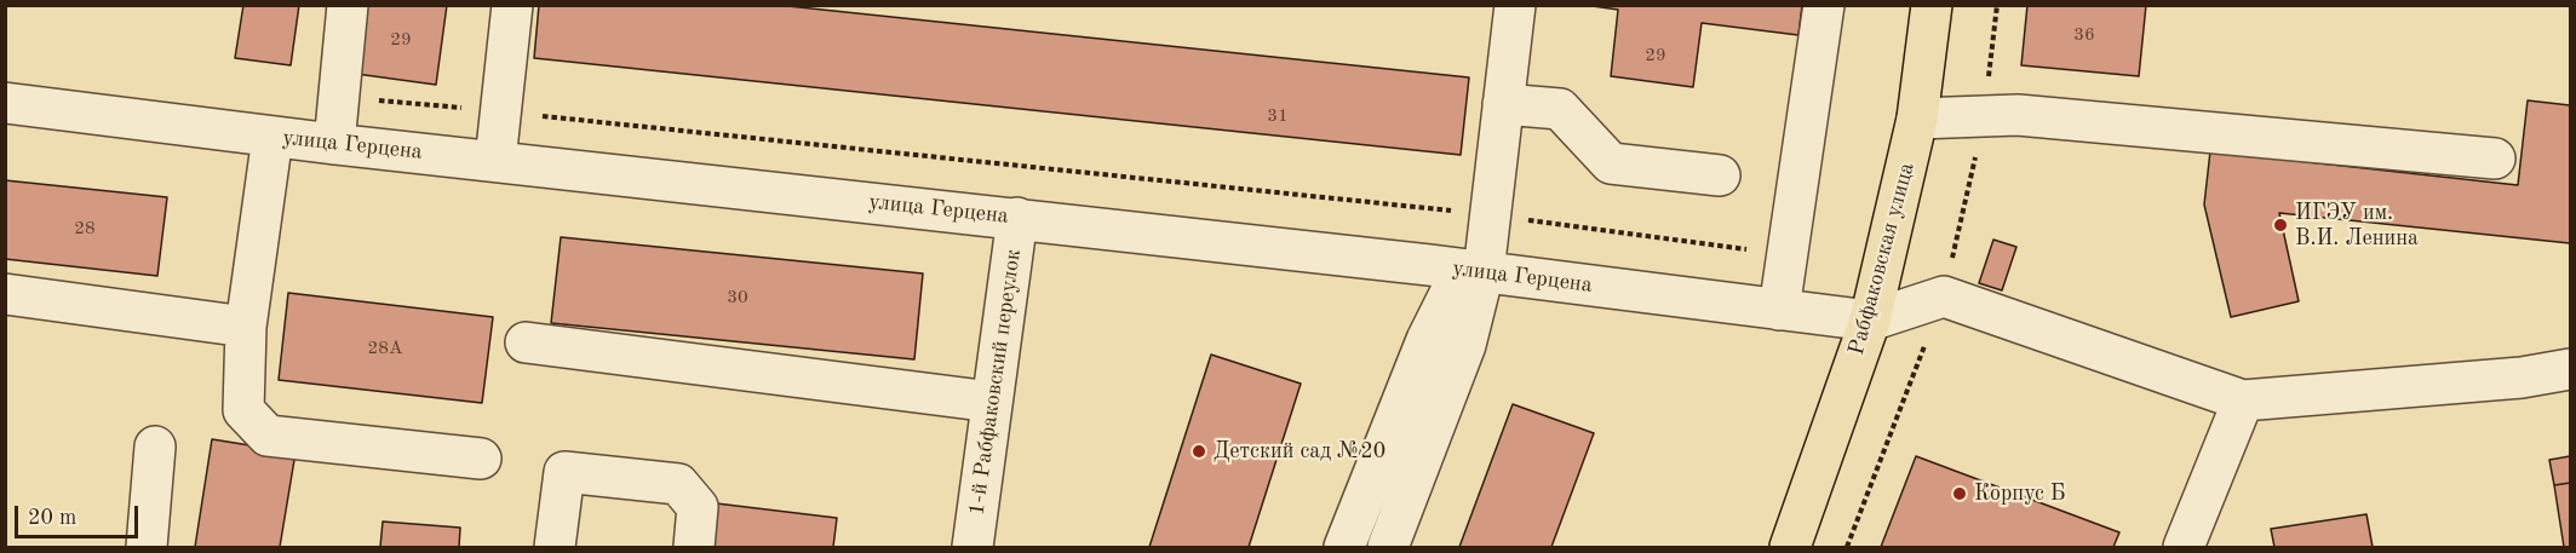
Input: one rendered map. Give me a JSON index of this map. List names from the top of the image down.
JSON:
{
  "streets": {
    "main road": ["Рабфаковская улица"],
    "street": ["улица Герцена", "1-й Рабфаковский переулок"]
  },
  "crossings": [
    ["улица Герцена", "Рабфаковская улица"],
    ["улица Герцена", "1-й Рабфаковский переулок"]
  ],
  "places": ["ИГЭУ им. В.И. Ленина", "Детский сад №20", "Корпус Б"],
  "house_numbers": [
    "36",
    "29",
    "29",
    "31",
    "28",
    "30",
    "28А"
  ],
  "scale_bar": "20 m"
}
